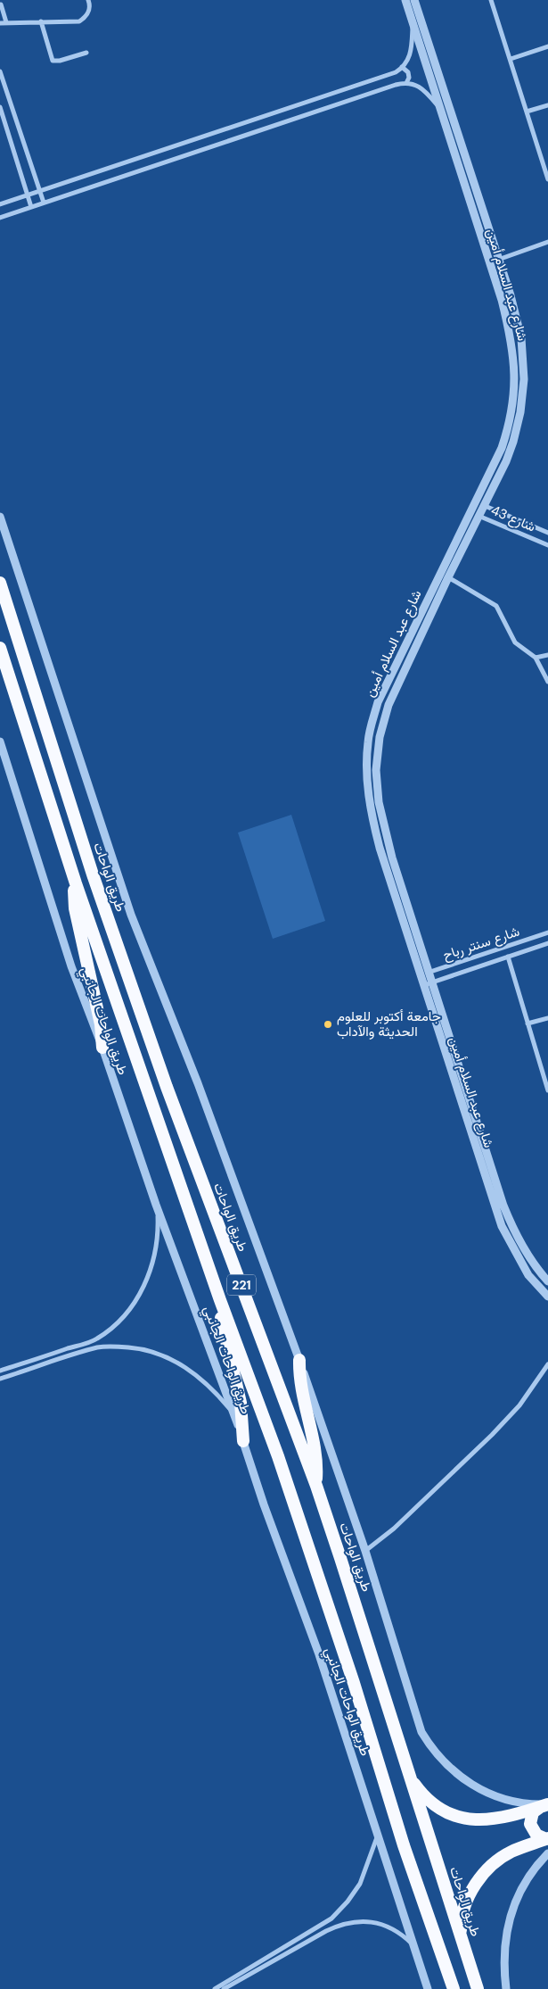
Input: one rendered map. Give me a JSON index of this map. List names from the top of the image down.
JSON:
{
  "streets": {
    "highway": ["طريق الواحات", "221"],
    "street": [
      "شارع عبد السلام أمين",
      "شارع 43",
      "شارع سنتر رباح",
      "طريق الواحات الجانبي"
    ]
  },
  "crossings": [
    ["شارع عبد السلام أمين", "شارع 43"],
    ["شارع عبد السلام أمين", "شارع سنتر رباح"]
  ],
  "places": ["جامعة أكتوبر للعلوم الحديثة والآداب"]
}
